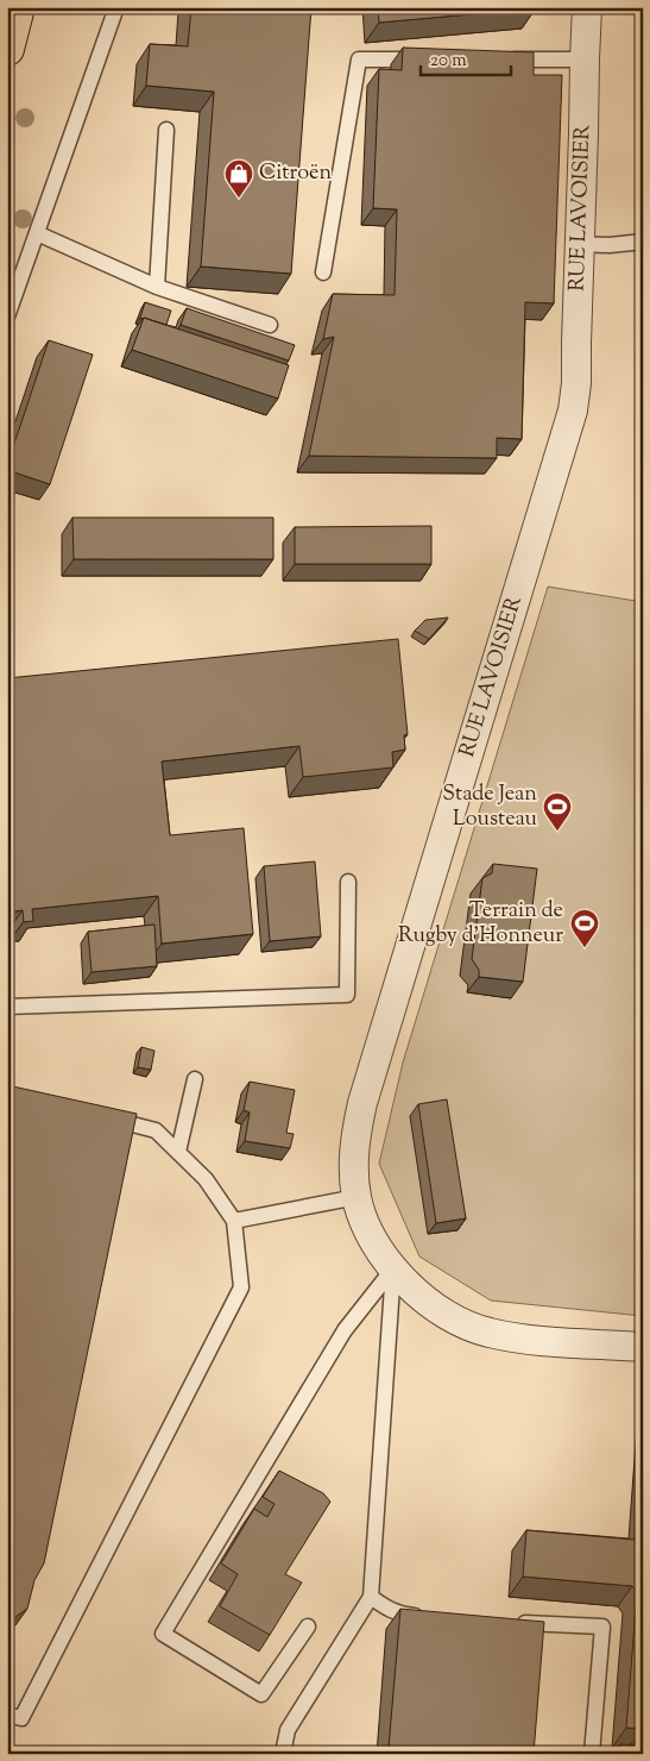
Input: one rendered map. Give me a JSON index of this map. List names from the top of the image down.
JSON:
{
  "streets": {
    "street": ["RUE LAVOISIER"]
  },
  "places": {
    "shop": ["Citroën"],
    "sports": ["Stade Jean Lousteau", "Terrain de Rugby d'Honneur"]
  },
  "scale_bar": "20 m"
}
